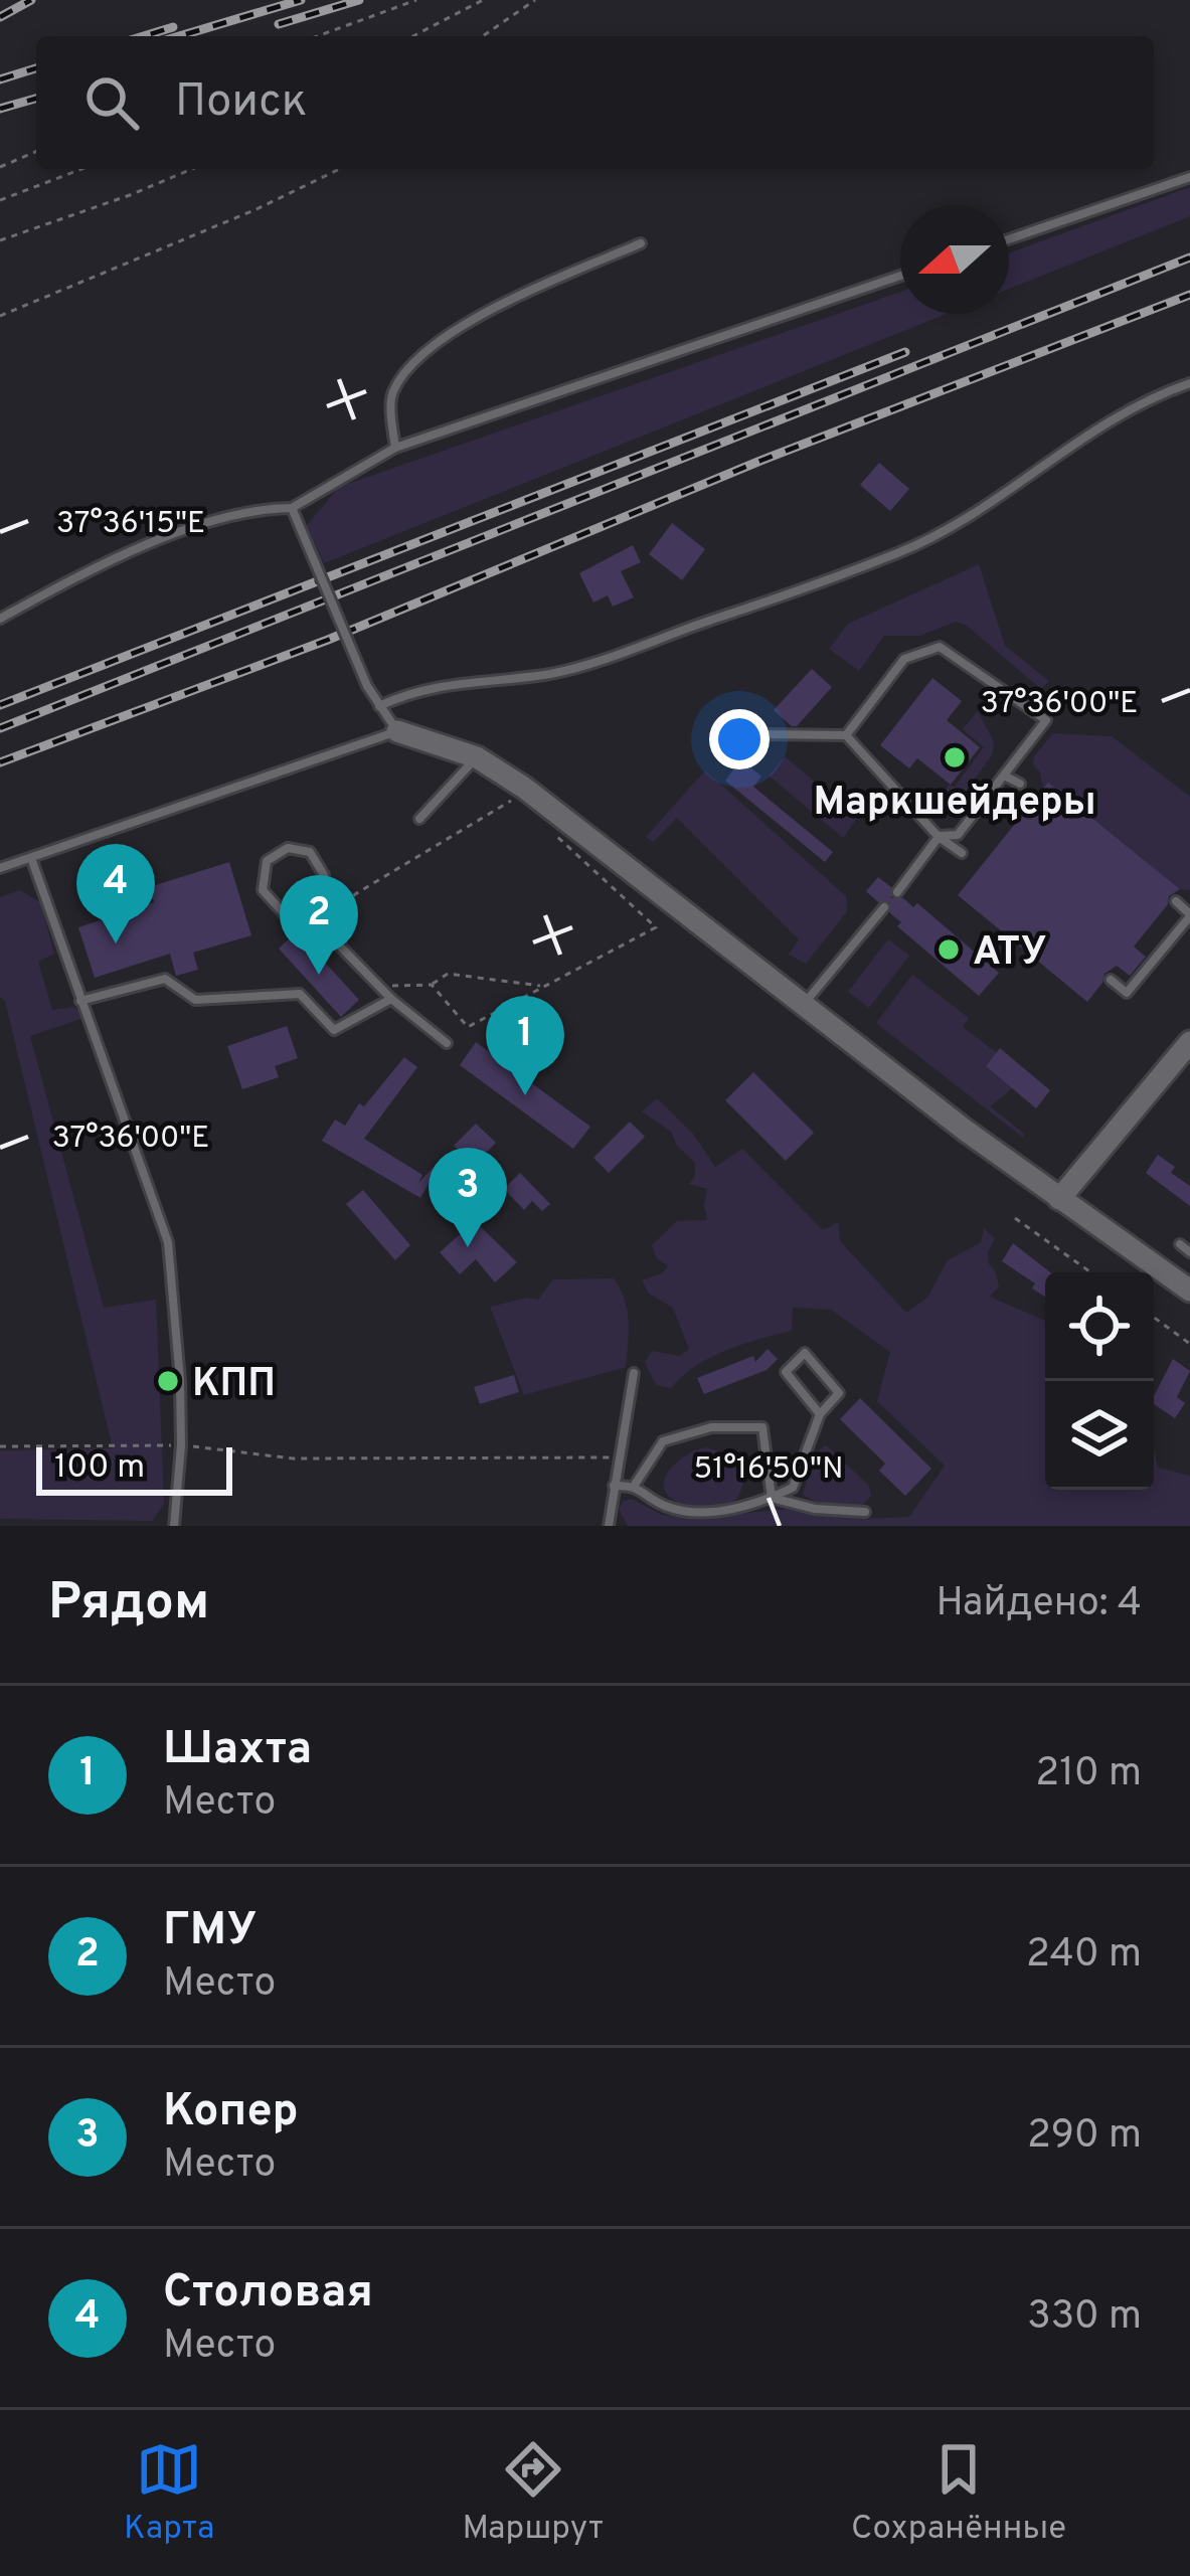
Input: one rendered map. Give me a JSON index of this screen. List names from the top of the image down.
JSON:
{
  "places": ["Маркшейдеры", "АТУ", "КПП"],
  "scale_bar": "100 m",
  "north": "left",
  "page": {
    "search": "Поиск",
    "pins": [
      "4",
      "2",
      "1",
      "3"
    ],
    "scale": "100 m",
    "heading": ["Рядом", "Найдено: 4"],
    "list": [
      {
        "mark": "1",
        "name": "Шахта",
        "note": "Место",
        "value": "210 m"
      },
      {
        "mark": "2",
        "name": "ГМУ",
        "note": "Место",
        "value": "240 m"
      },
      {
        "mark": "3",
        "name": "Копер",
        "note": "Место",
        "value": "290 m"
      },
      {
        "mark": "4",
        "name": "Столовая",
        "note": "Место",
        "value": "330 m"
      }
    ],
    "nav": ["Карта", "Маршрут", "Сохранённые"]
  },
  "coordinates": ["37°36'15\"E", "37°36'00\"E", "51°16'50\"N"]
}
